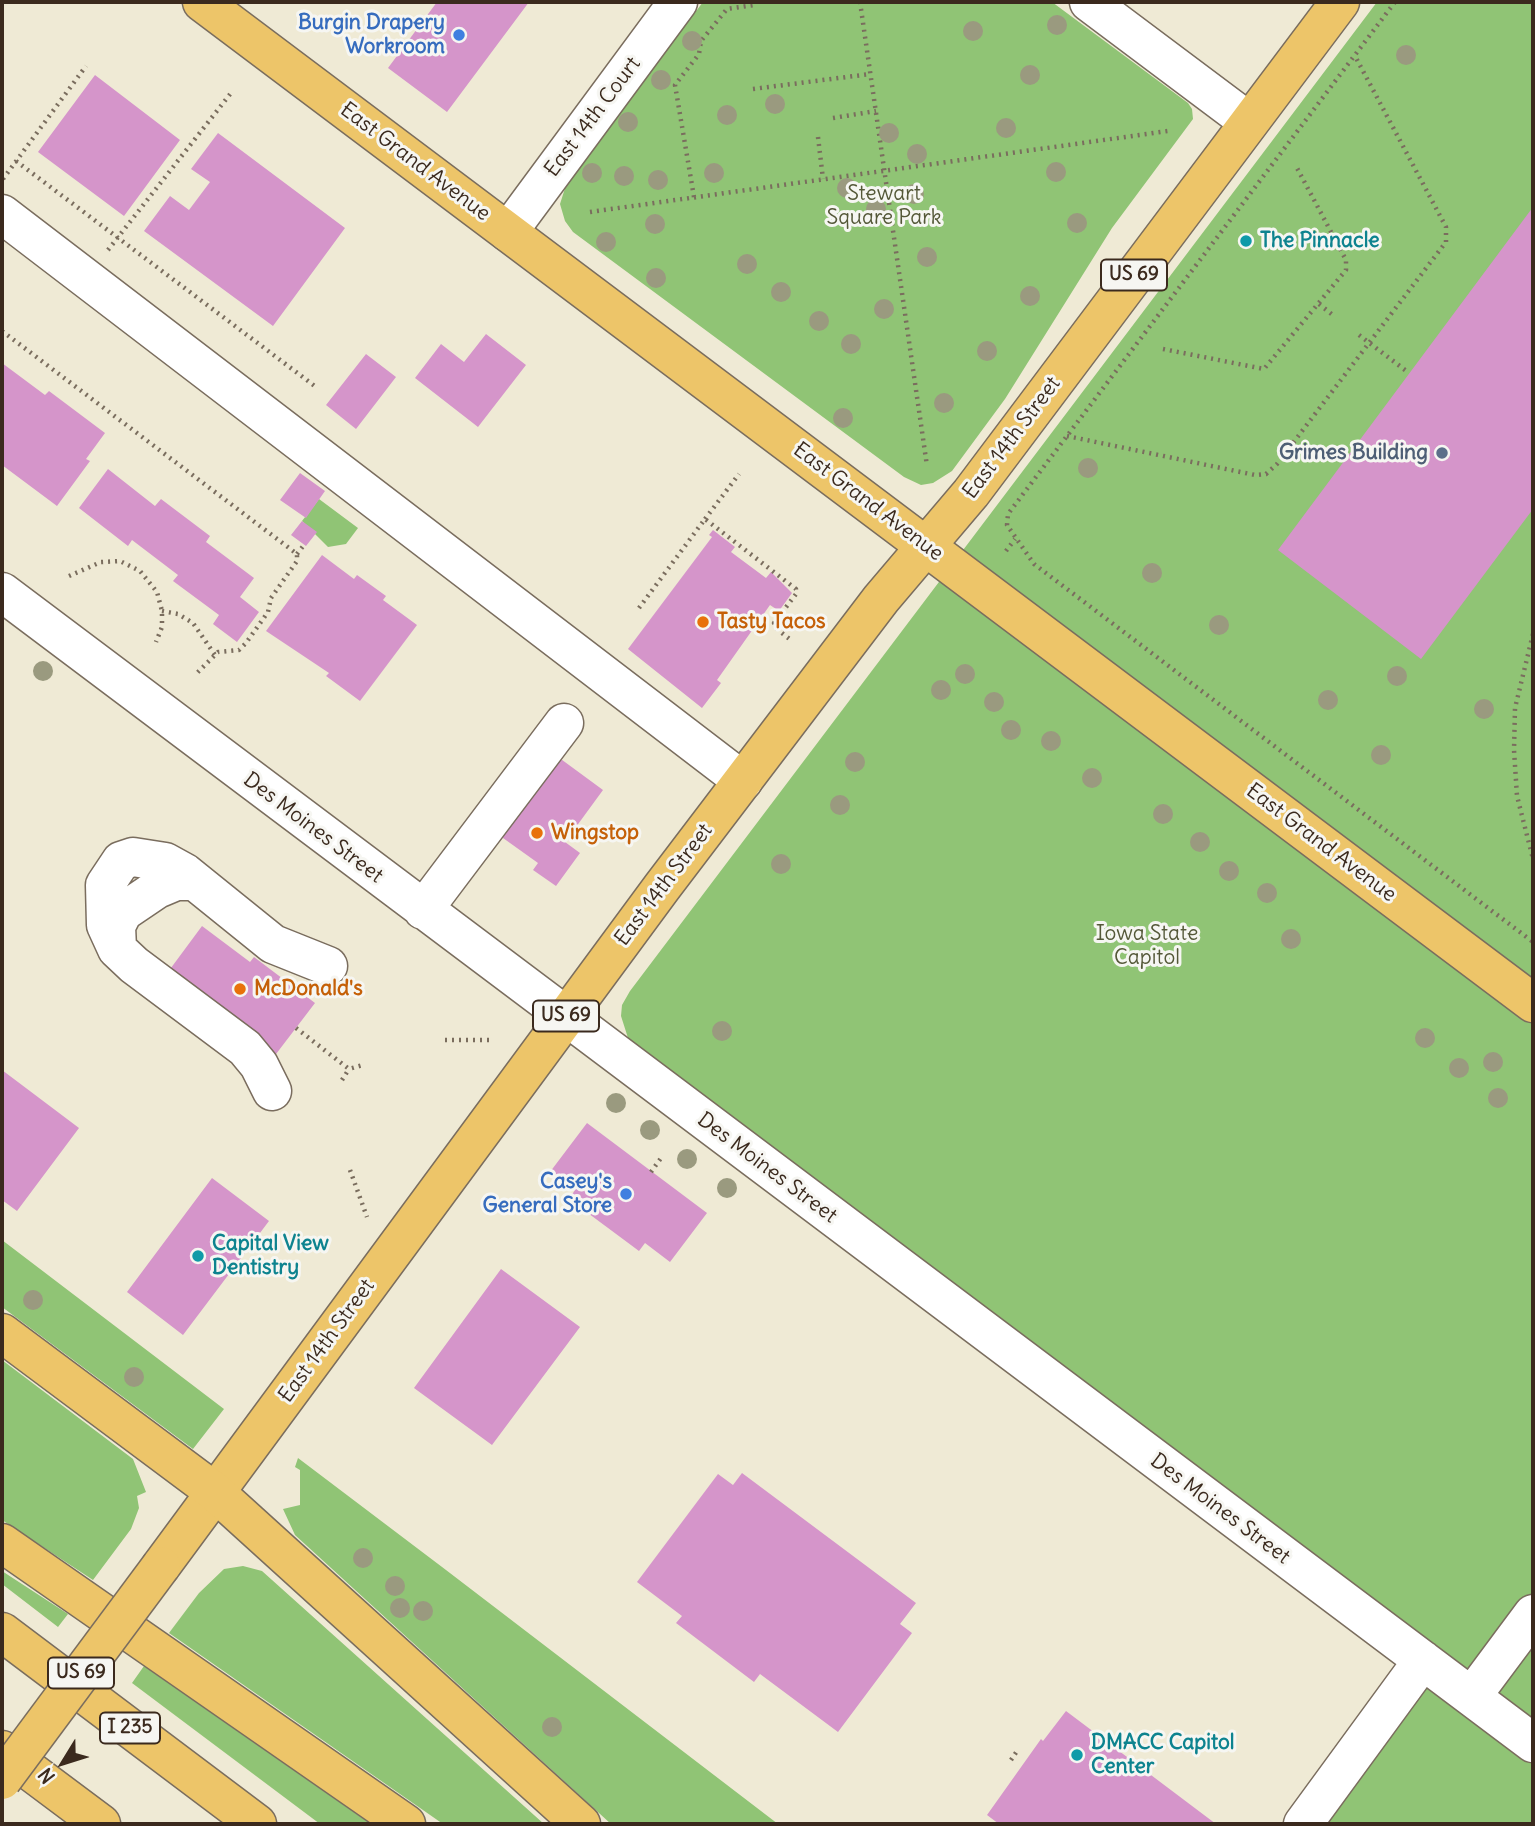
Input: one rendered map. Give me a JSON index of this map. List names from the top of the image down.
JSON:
{
  "streets": {
    "main road": [
      "East Grand Avenue",
      "US 69",
      "East 14th Street",
      "I 235"
    ],
    "street": ["East 14th Court", "Des Moines Street"]
  },
  "crossings": [
    ["East 14th Court", "East Grand Avenue"],
    ["East Grand Avenue", "East 14th Street"],
    ["East 14th Street", "Des Moines Street"]
  ],
  "parks": ["Stewart Square Park", "Iowa State Capitol"],
  "places": [
    "Burgin Drapery Workroom",
    "The Pinnacle",
    "Grimes Building",
    "Tasty Tacos",
    "Wingstop",
    "McDonald's",
    "Casey's General Store",
    "Capital View Dentistry",
    "DMACC Capitol Center"
  ],
  "north": "bottom left"
}
